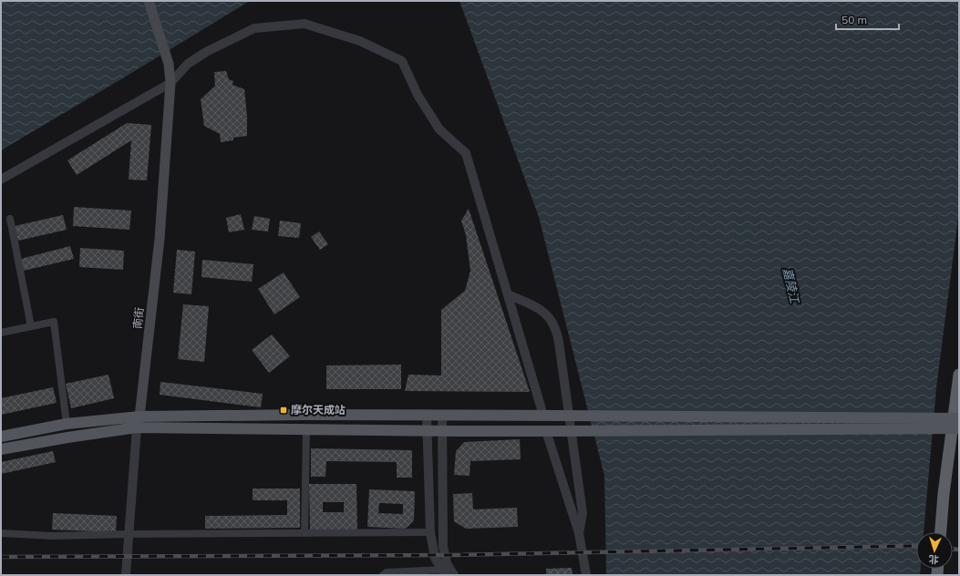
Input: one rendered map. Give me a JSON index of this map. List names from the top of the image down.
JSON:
{
  "streets": {
    "main road": ["南街"]
  },
  "water": ["嘉陵江"],
  "places": {
    "transit": ["摩尔天成站"]
  },
  "scale_bar": "50 m",
  "north": "bottom"
}
